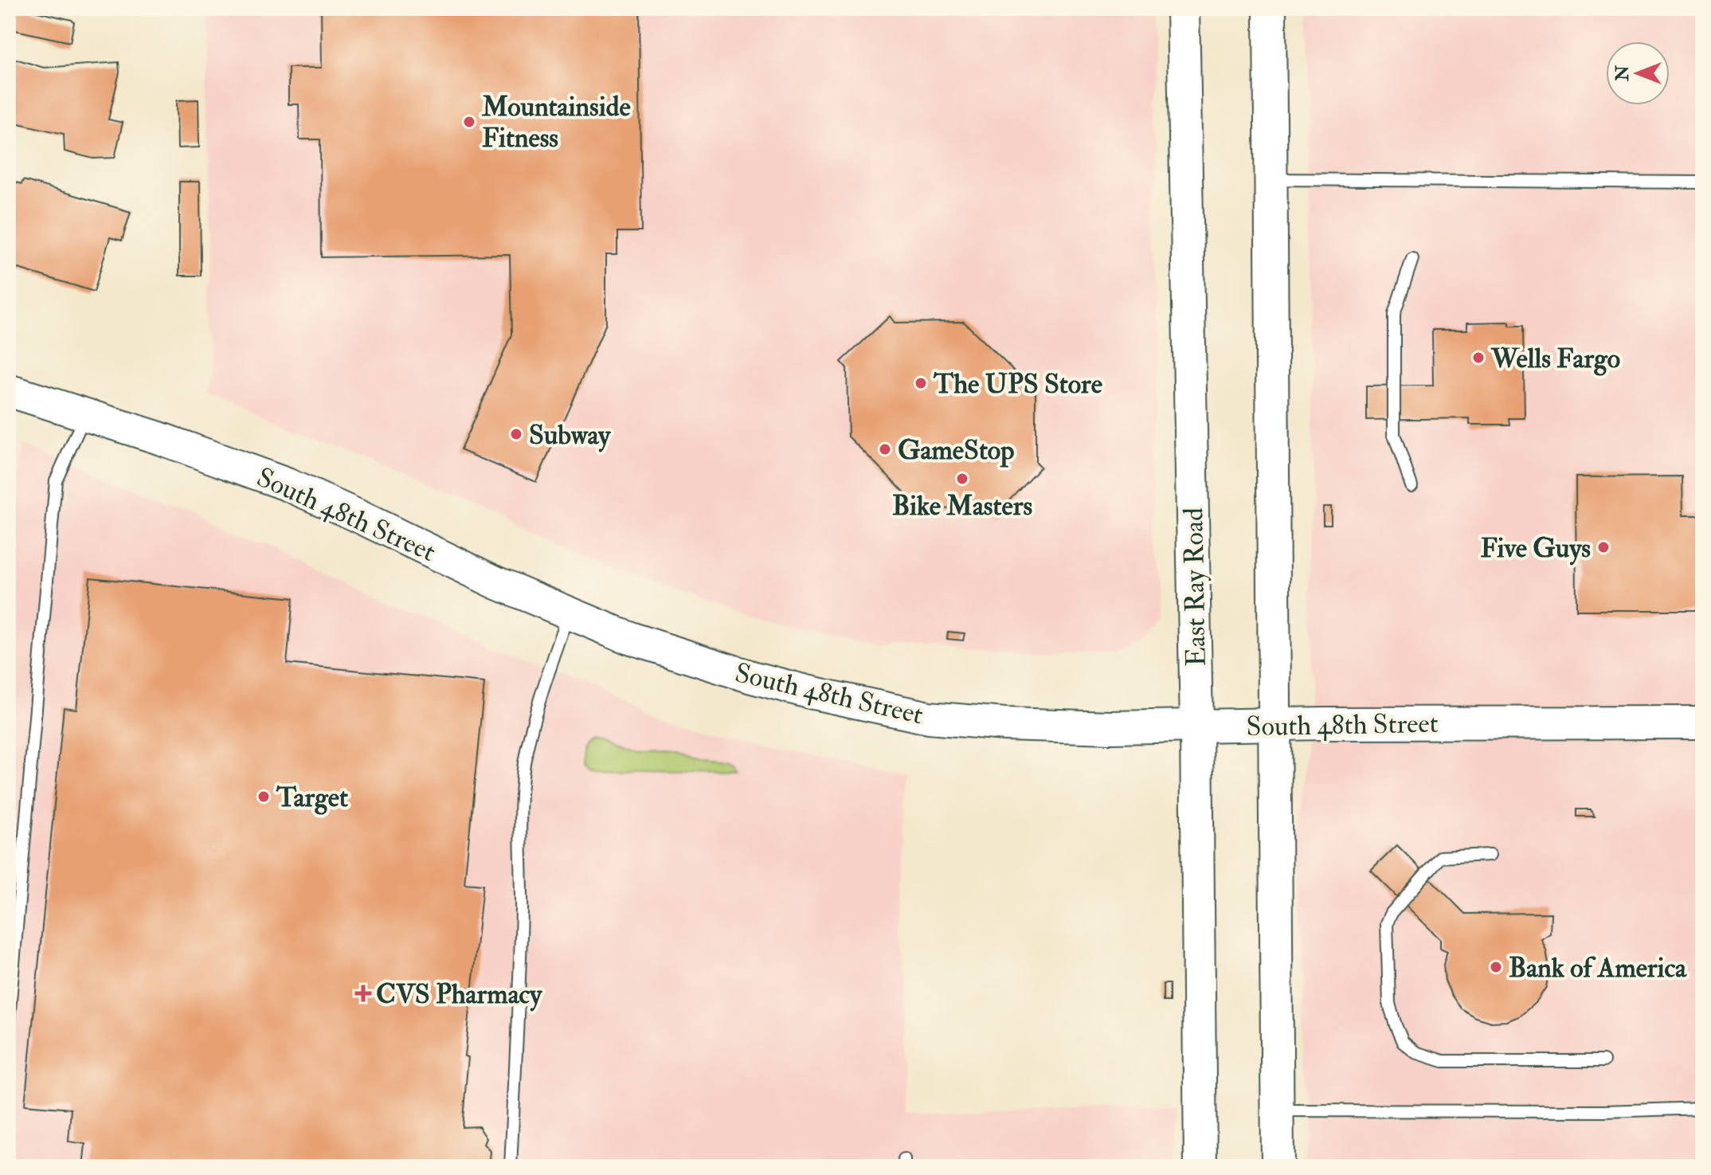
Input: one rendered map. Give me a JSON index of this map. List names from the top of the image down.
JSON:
{
  "streets": {
    "main road": ["South 48th Street", "East Ray Road"]
  },
  "crossings": [
    ["South 48th Street", "East Ray Road"]
  ],
  "places": {
    "other": [
      "Mountainside Fitness",
      "Wells Fargo",
      "The UPS Store",
      "Subway",
      "GameStop",
      "Bike Masters",
      "Five Guys",
      "Target",
      "Bank of America"
    ],
    "health": ["CVS Pharmacy"]
  },
  "north": "left"
}
